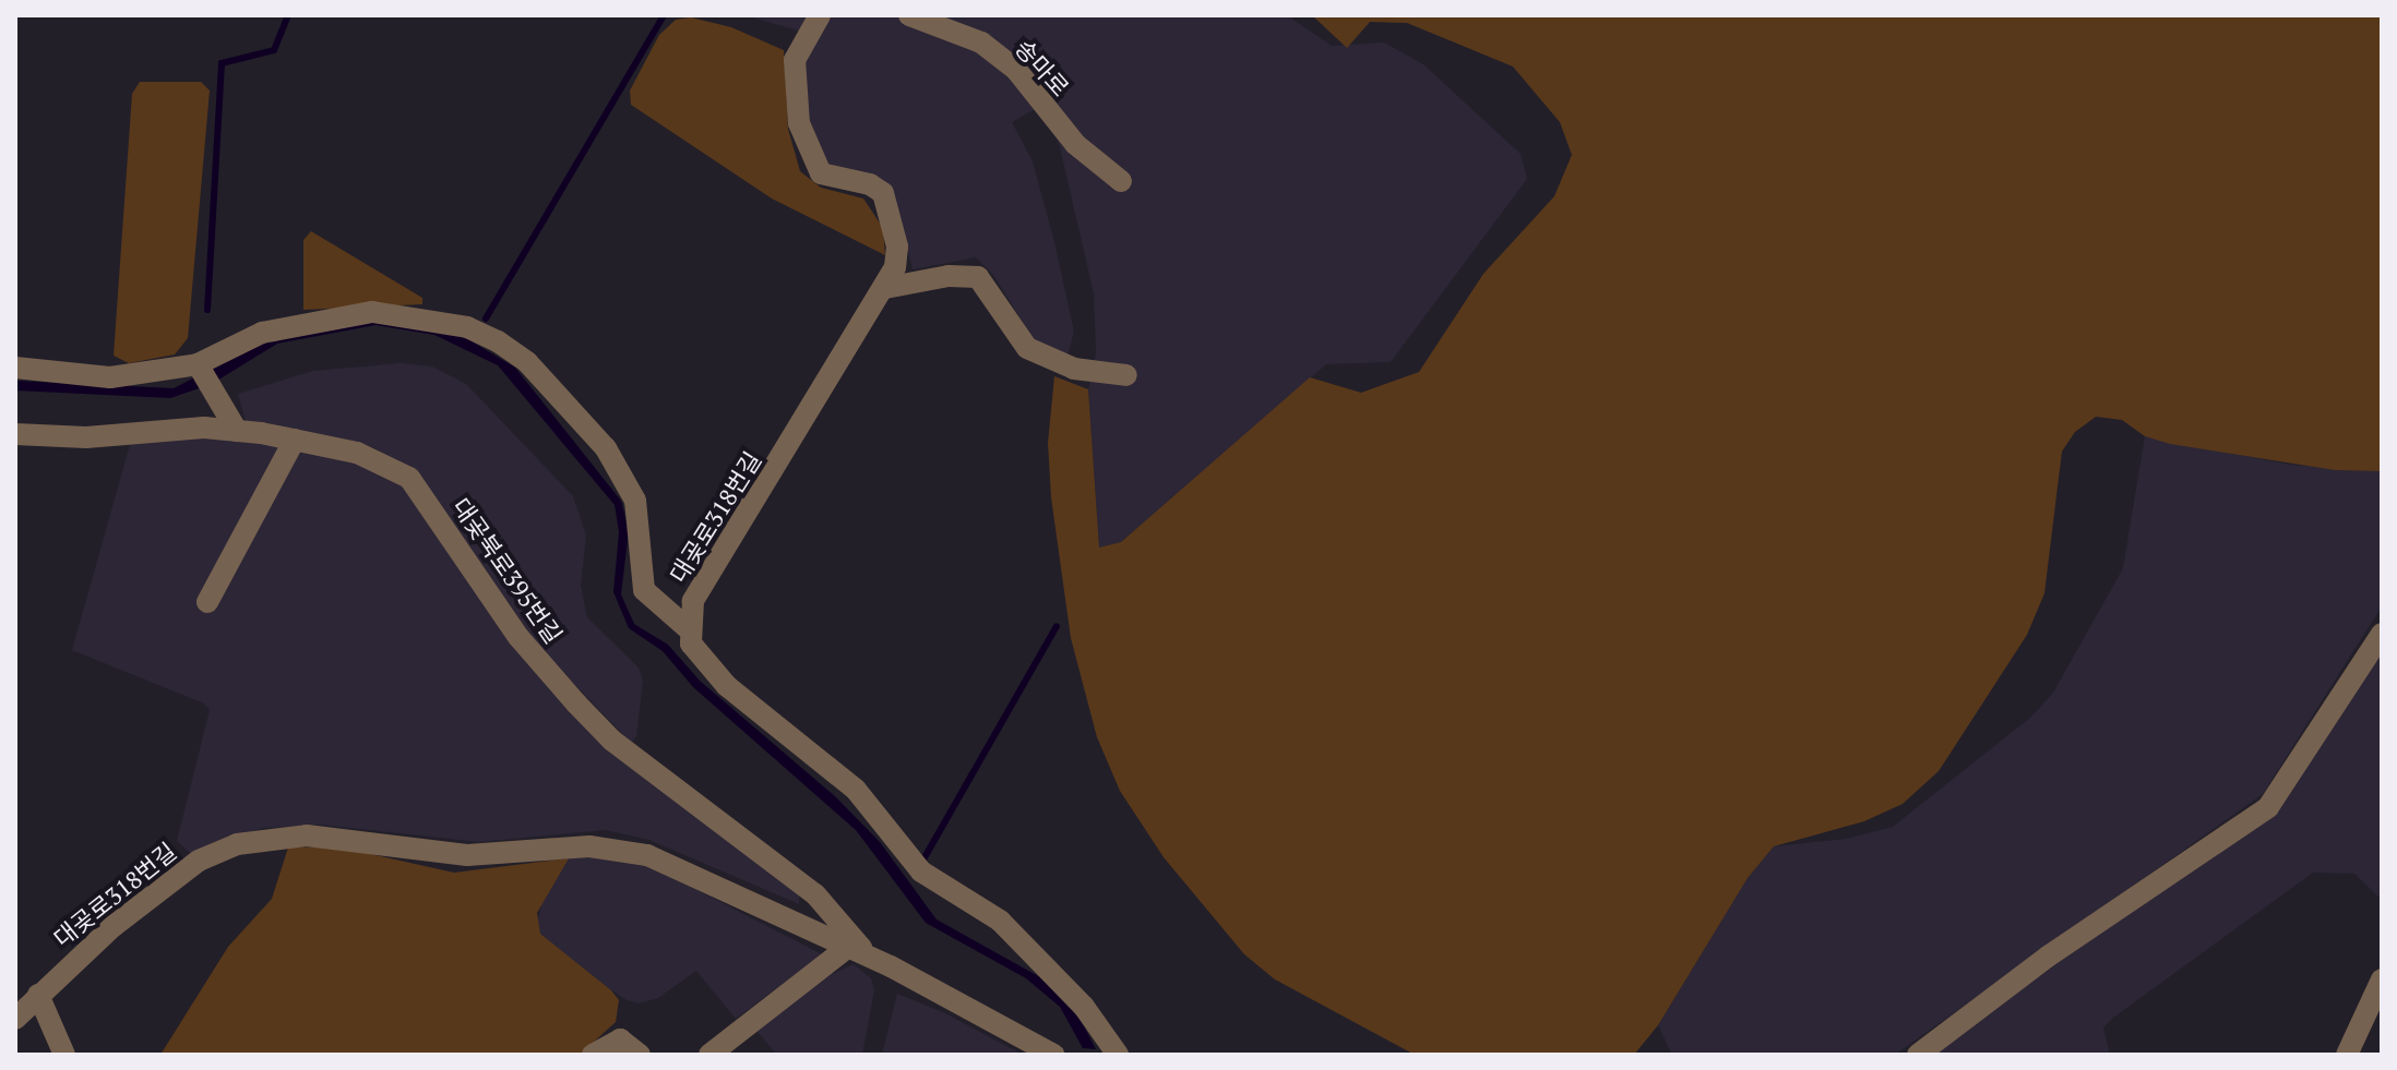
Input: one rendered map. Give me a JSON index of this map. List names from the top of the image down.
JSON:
{
  "streets": {
    "street": ["송마로", "대곶로318번길", "대곶북로395번길"]
  },
  "crossings": [
    ["대곶로318번길", "대곶북로395번길"]
  ]
}
